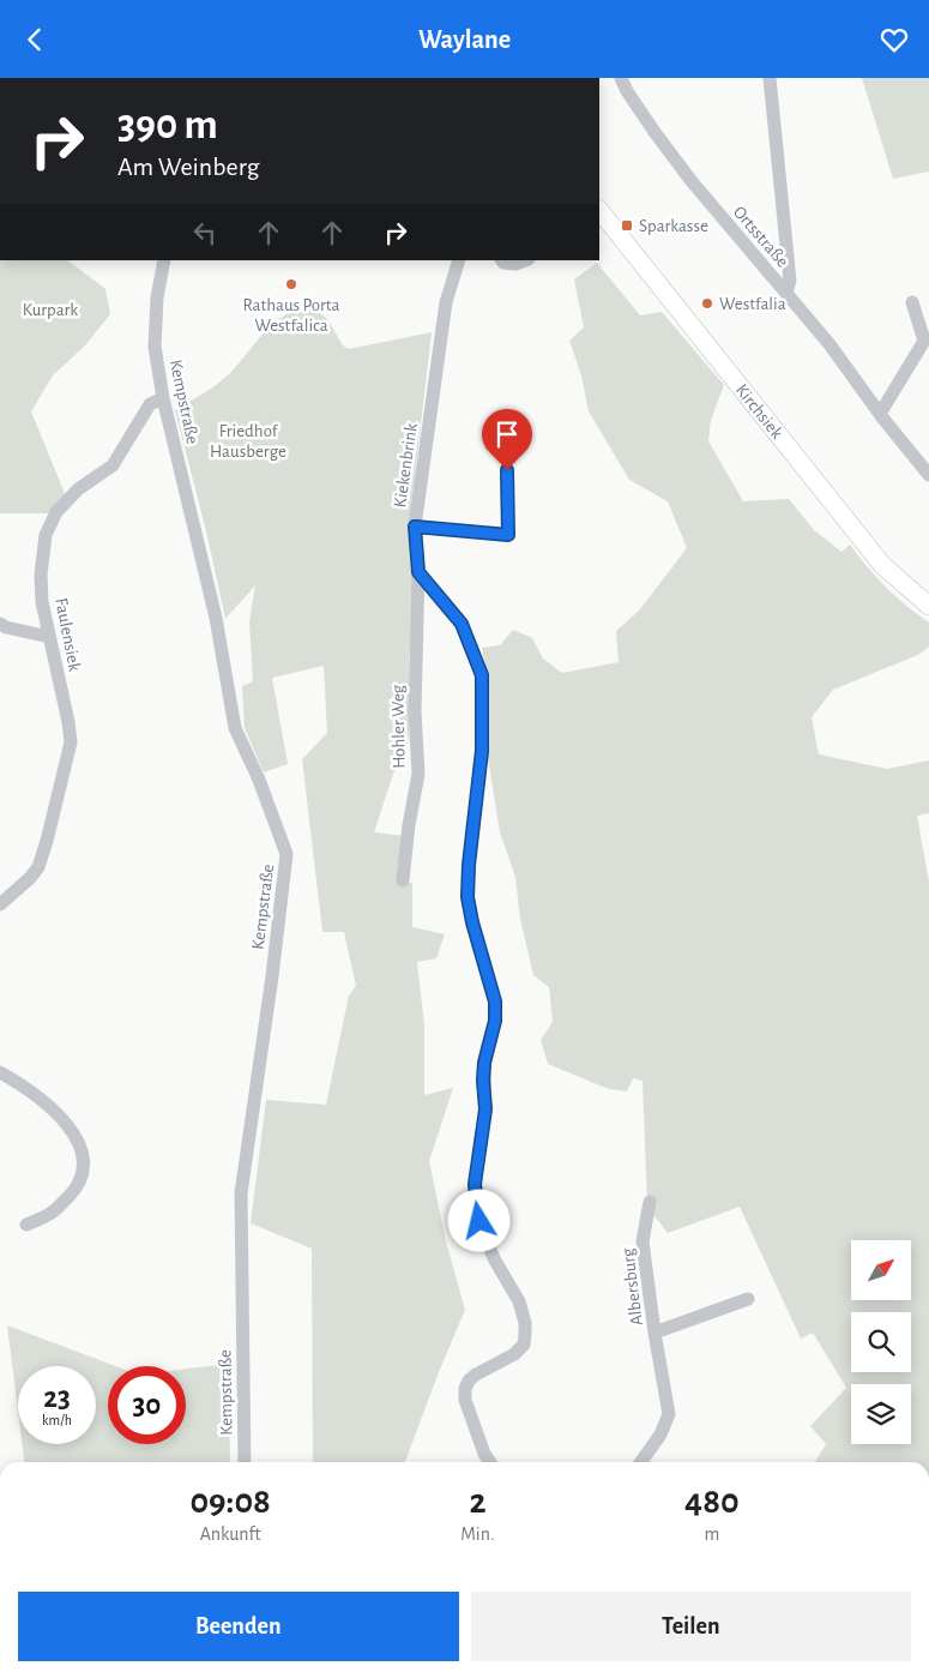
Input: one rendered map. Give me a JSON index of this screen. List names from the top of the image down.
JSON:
{
  "streets": {
    "main road": ["Kirchsiek"],
    "street": [
      "Ortsstraße",
      "Kempstraße",
      "Kiekenbrink",
      "Faulensiek",
      "Hohler Weg",
      "Albersburg"
    ]
  },
  "crossings": [
    ["Kempstraße", "Faulensiek"],
    ["Kiekenbrink", "Hohler Weg"]
  ],
  "parks": ["Kurpark", "Friedhof Hausberge"],
  "places": {
    "transit": ["Sparkasse"],
    "other": ["Rathaus Porta Westfalica", "Westfalia"]
  },
  "north": "top right",
  "page": {
    "header": "Waylane",
    "turn": ["390 m", "Am Weinberg"],
    "speed": "23 km/h",
    "limit": "30",
    "eta": [
      "09:08",
      "Ankunft",
      "2",
      "Min.",
      "480",
      "m"
    ],
    "buttons": ["Beenden", "Teilen"]
  }
}
